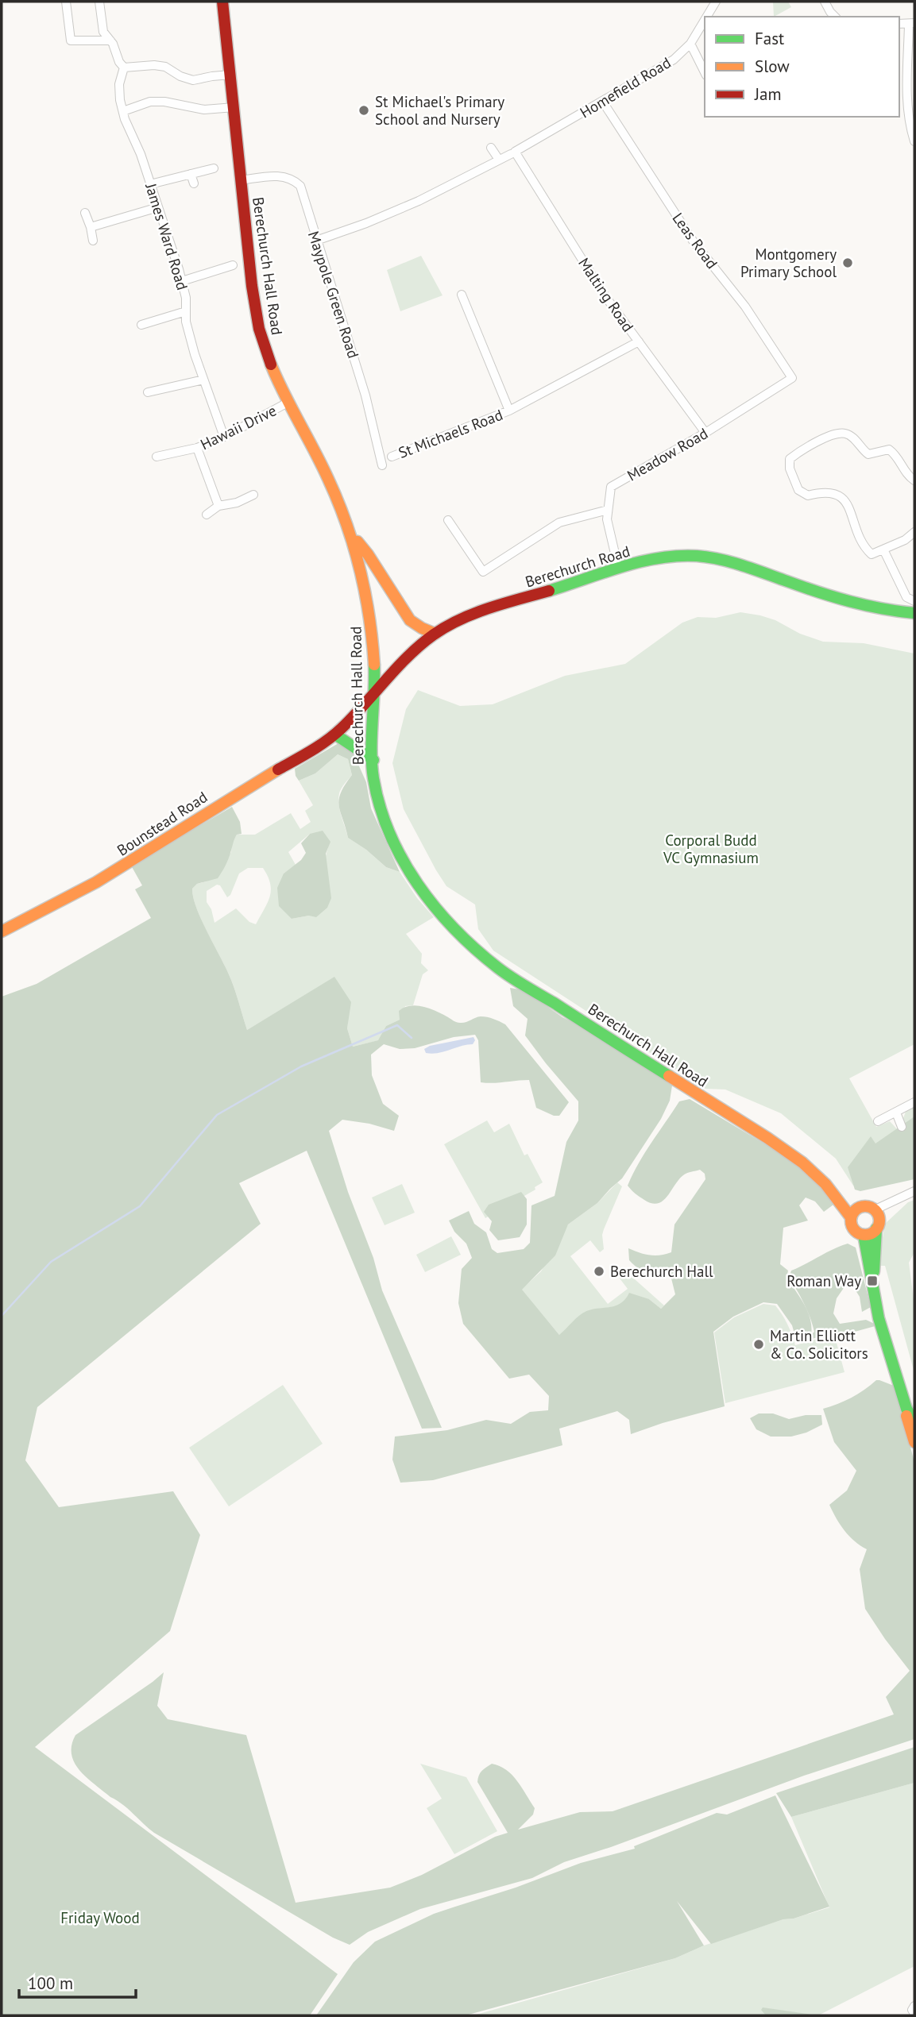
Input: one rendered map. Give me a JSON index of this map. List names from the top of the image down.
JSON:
{
  "streets": {
    "street": [
      "Homefield Road",
      "James Ward Road",
      "Leas Road",
      "Berechurch Hall Road",
      "Maypole Green Road",
      "Malting Road",
      "Hawaii Drive",
      "St Michaels Road",
      "Meadow Road",
      "Berechurch Road",
      "Bounstead Road"
    ]
  },
  "crossings": [
    ["Homefield Road", "Leas Road"],
    ["Homefield Road", "Maypole Green Road"],
    ["Homefield Road", "Malting Road"],
    ["James Ward Road", "Hawaii Drive"],
    ["Leas Road", "Meadow Road"],
    ["Berechurch Hall Road", "Maypole Green Road"],
    ["Berechurch Hall Road", "Hawaii Drive"],
    ["Berechurch Hall Road", "Berechurch Road"],
    ["Berechurch Hall Road", "Bounstead Road"],
    ["Malting Road", "St Michaels Road"],
    ["Malting Road", "Meadow Road"],
    ["Meadow Road", "Berechurch Road"],
    ["Berechurch Road", "Bounstead Road"]
  ],
  "parks": ["Corporal Budd VC Gymnasium", "Friday Wood"],
  "places": {
    "other": [
      "St Michael's Primary School and Nursery",
      "Montgomery Primary School",
      "Berechurch Hall",
      "Martin Elliott & Co. Solicitors"
    ],
    "transit": ["Roman Way"]
  },
  "legend": ["Fast", "Slow", "Jam"],
  "scale_bar": "100 m"
}
